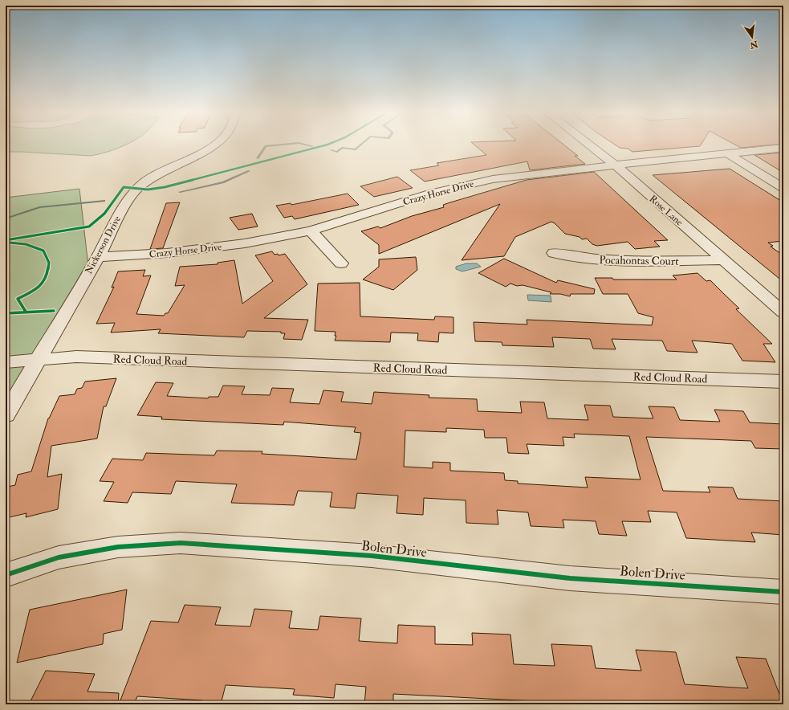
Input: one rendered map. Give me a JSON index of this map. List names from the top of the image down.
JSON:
{
  "streets": {
    "street": [
      "Crazy Horse Drive",
      "Rose Lane",
      "Nickerson Drive",
      "Pocahontas Court",
      "Red Cloud Road",
      "Bolen Drive"
    ]
  },
  "crossings": [
    ["Crazy Horse Drive", "Rose Lane"],
    ["Crazy Horse Drive", "Nickerson Drive"],
    ["Rose Lane", "Pocahontas Court"],
    ["Nickerson Drive", "Red Cloud Road"]
  ],
  "north": "bottom"
}
